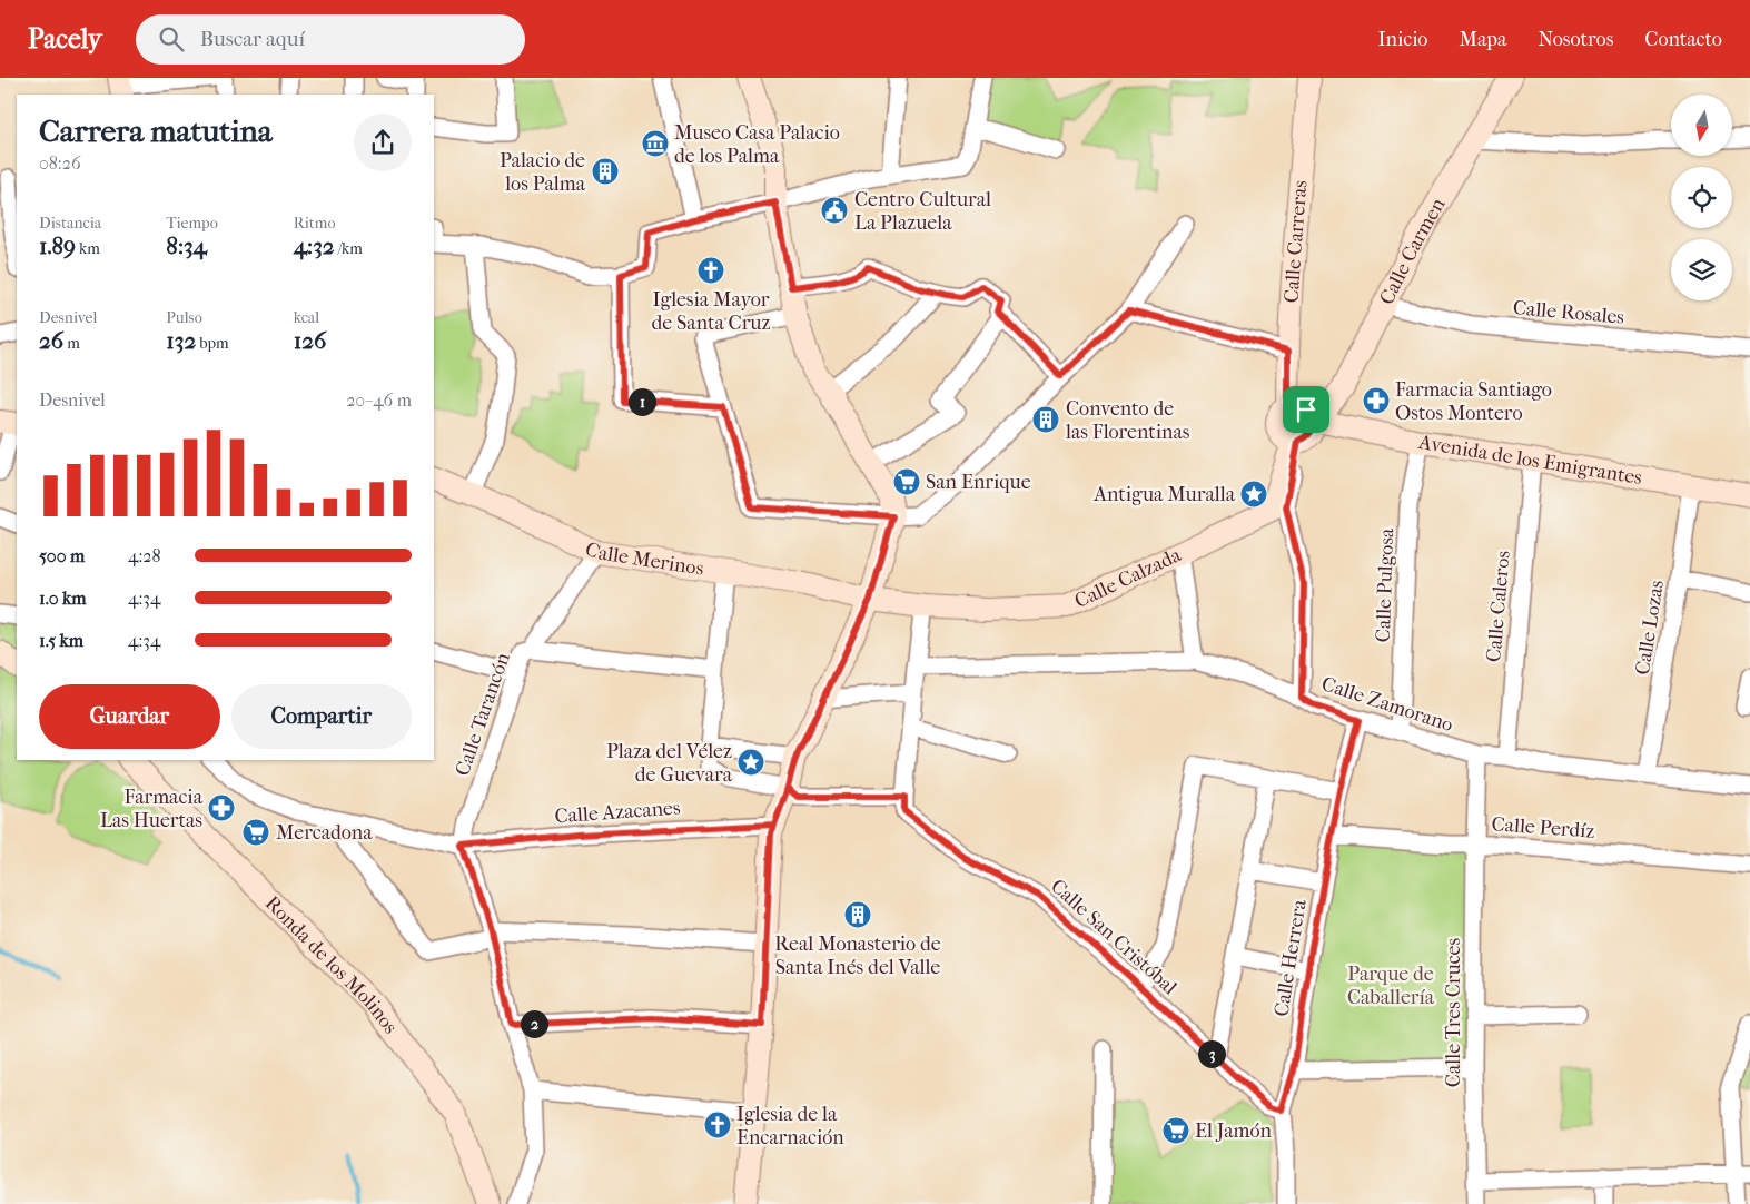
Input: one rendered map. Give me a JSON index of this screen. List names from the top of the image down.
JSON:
{
  "streets": {
    "street": [
      "Calle Carreras",
      "Calle Carmen",
      "Calle Rosales",
      "Avenida de los Emigrantes",
      "Calle Merinos",
      "Calle Calzada",
      "Calle Pulgosa",
      "Calle Caleros",
      "Calle Lozas",
      "Calle Zamorano",
      "Calle Tarancón",
      "Calle Azacanes",
      "Calle Perdíz",
      "Calle San Cristóbal",
      "Calle Herrera",
      "Ronda de los Molinos",
      "Calle Tres Cruces"
    ]
  },
  "crossings": [
    ["Calle Carreras", "Calle Carmen"],
    ["Calle Carreras", "Avenida de los Emigrantes"],
    ["Calle Carreras", "Calle Calzada"],
    ["Calle Carmen", "Calle Rosales"],
    ["Calle Carmen", "Avenida de los Emigrantes"],
    ["Calle Carmen", "Calle Calzada"],
    ["Avenida de los Emigrantes", "Calle Calzada"],
    ["Avenida de los Emigrantes", "Calle Pulgosa"],
    ["Avenida de los Emigrantes", "Calle Caleros"],
    ["Avenida de los Emigrantes", "Calle Lozas"],
    ["Calle Merinos", "Calle Calzada"],
    ["Calle Merinos", "Calle Tarancón"],
    ["Calle Pulgosa", "Calle Zamorano"],
    ["Calle Caleros", "Calle Zamorano"],
    ["Calle Lozas", "Calle Zamorano"],
    ["Calle Zamorano", "Calle Herrera"],
    ["Calle Zamorano", "Calle Tres Cruces"],
    ["Calle Tarancón", "Calle Azacanes"],
    ["Calle Perdíz", "Calle Herrera"],
    ["Calle Perdíz", "Calle Tres Cruces"],
    ["Calle San Cristóbal", "Calle Herrera"]
  ],
  "parks": ["Parque de Caballería"],
  "places": {
    "museum": ["Museo Casa Palacio de los Palma"],
    "building": ["Palacio de los Palma", "Convento de las Florentinas", "Real Monasterio de Santa Inés del Valle"],
    "public building": ["Centro Cultural La Plazuela"],
    "church": ["Iglesia Mayor de Santa Cruz", "Iglesia de la Encarnación"],
    "pharmacy": ["Farmacia Santiago Ostos Montero", "Farmacia Las Huertas"],
    "supermarket": ["San Enrique", "Mercadona", "El Jamón"],
    "place": ["Antigua Muralla", "Plaza del Vélez de Guevara"]
  },
  "north": "bottom",
  "page": {
    "header": "Pacely",
    "search": "Buscar aquí",
    "nav": [
      "Inicio",
      "Mapa",
      "Nosotros",
      "Contacto"
    ],
    "heading": ["Carrera matutina", "08:26"],
    "stats": [
      ["Distancia", "1.89 km"],
      ["Tiempo", "8:34"],
      ["Ritmo", "4:32 /km"],
      ["Desnivel", "26 m"],
      ["Pulso", "132 bpm"],
      ["kcal", "126"]
    ],
    "chart": ["Desnivel", "20–46 m"],
    "pins": ["1", "2", "3"],
    "list": [
      {
        "name": "500 m",
        "note": "4:28"
      },
      {
        "name": "1.0 km",
        "note": "4:34"
      },
      {
        "name": "1.5 km",
        "note": "4:34"
      }
    ],
    "buttons": ["Guardar", "Compartir"]
  }
}
